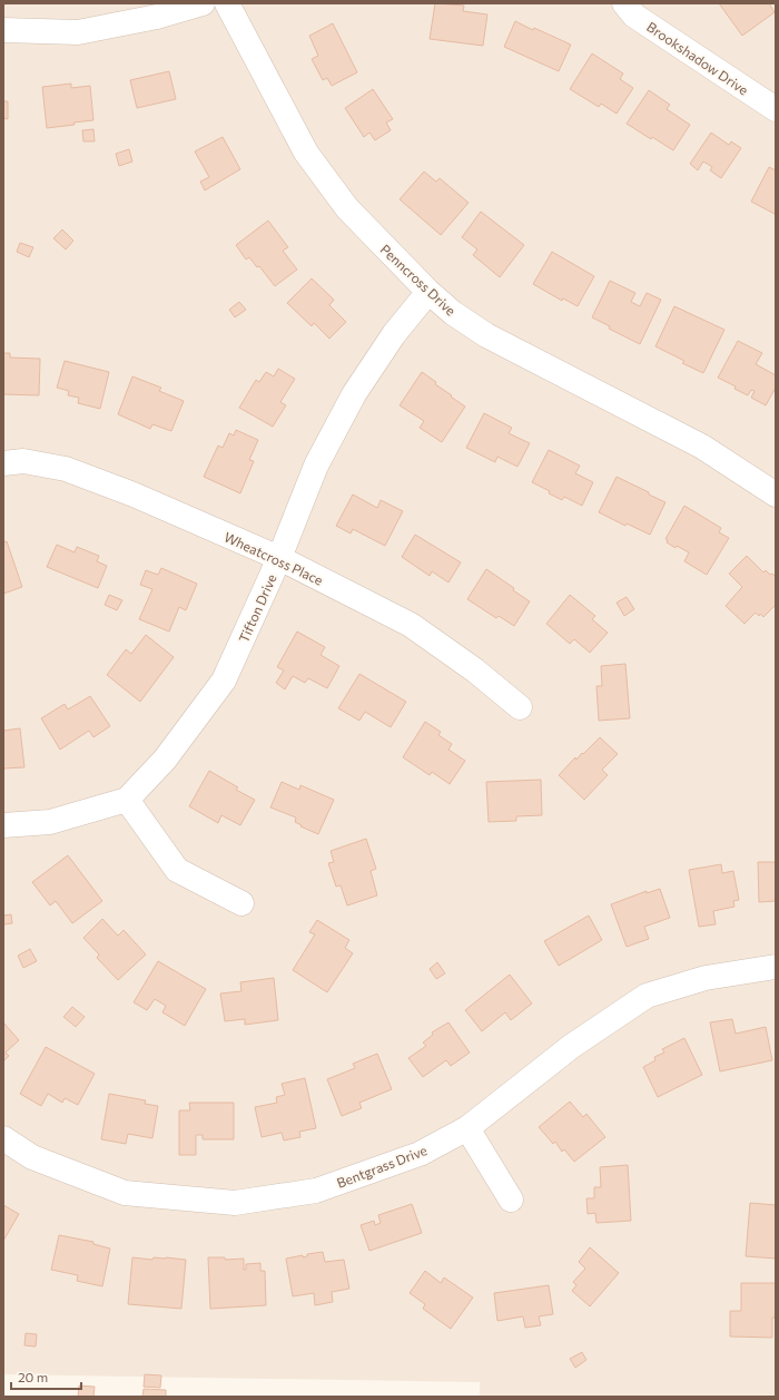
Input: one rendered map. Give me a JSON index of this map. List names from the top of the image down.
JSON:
{
  "streets": {
    "street": [
      "Brookshadow Drive",
      "Penncross Drive",
      "Wheatcross Place",
      "Tifton Drive",
      "Bentgrass Drive"
    ]
  },
  "crossings": [
    ["Penncross Drive", "Tifton Drive"],
    ["Wheatcross Place", "Tifton Drive"]
  ],
  "scale_bar": "20 m"
}
